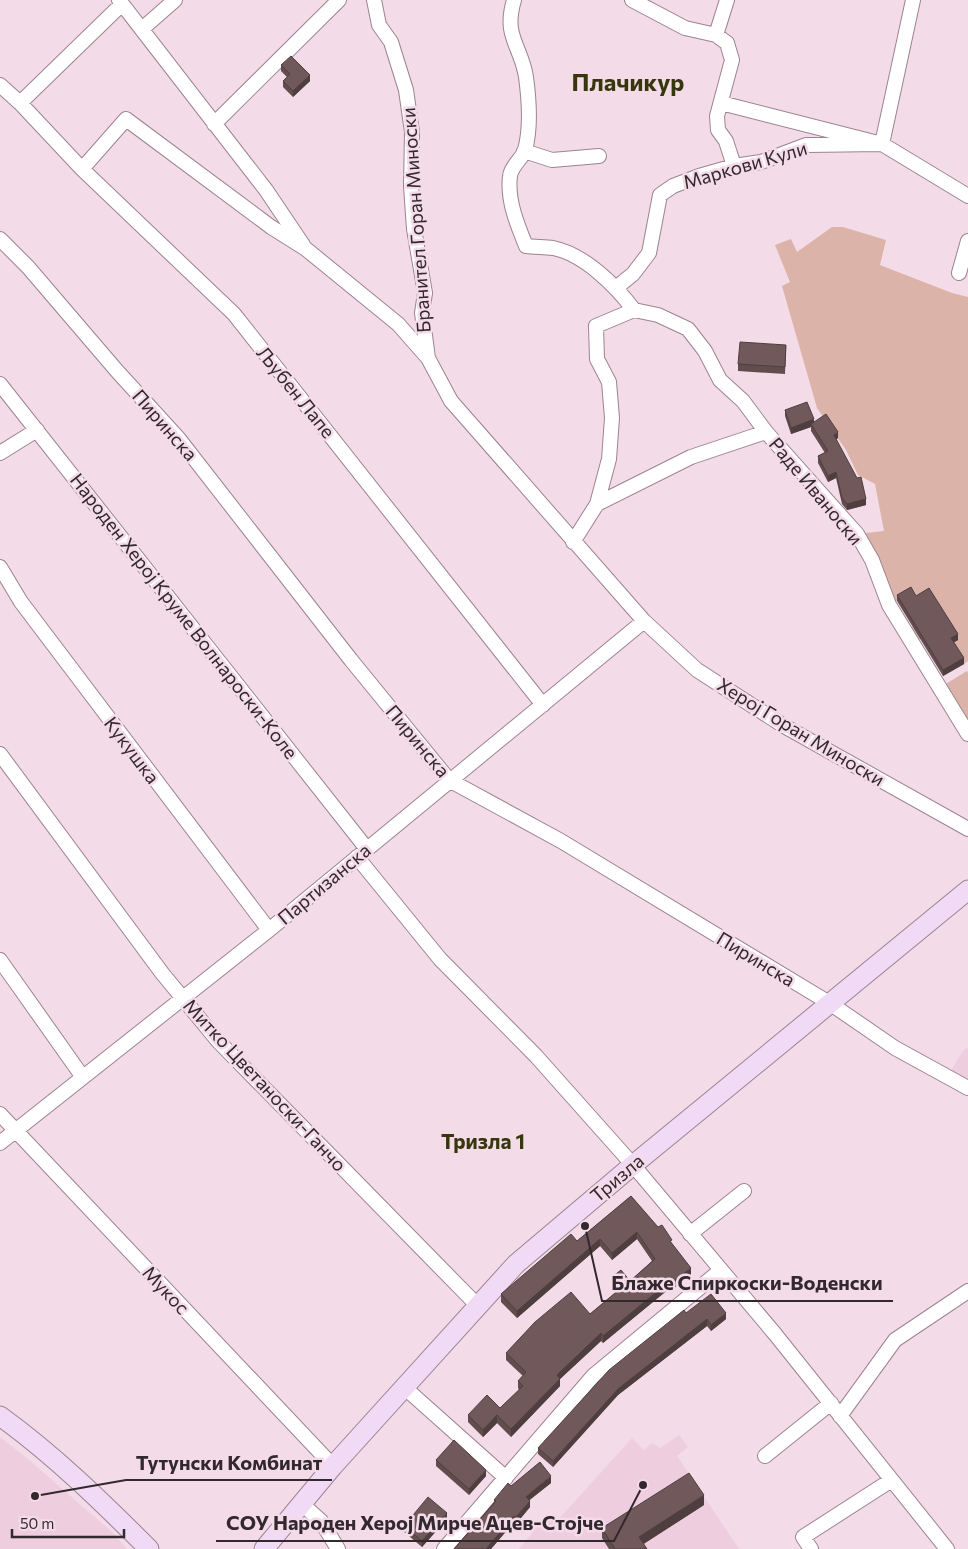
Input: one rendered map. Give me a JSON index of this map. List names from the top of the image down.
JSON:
{
  "streets": {
    "street": [
      "Маркови Кули",
      "Бранител Горан Миноски",
      "Љубен Лапе",
      "Пиринска",
      "Раде Иваноски",
      "Народен Херој Круме Волнароски-Коле",
      "Херој Горан Миноски",
      "Кукушка",
      "Партизанска",
      "Митко Цветаноски-Ганчо",
      "Тризла",
      "Мукос"
    ]
  },
  "crossings": [
    ["Бранител Горан Миноски", "Љубен Лапе"],
    ["Бранител Горан Миноски", "Херој Горан Миноски"],
    ["Бранител Горан Миноски", "Партизанска"],
    ["Љубен Лапе", "Партизанска"],
    ["Пиринска", "Партизанска"],
    ["Пиринска", "Тризла"],
    ["Народен Херој Круме Волнароски-Коле", "Партизанска"],
    ["Народен Херој Круме Волнароски-Коле", "Тризла"],
    ["Херој Горан Миноски", "Партизанска"],
    ["Кукушка", "Партизанска"],
    ["Партизанска", "Митко Цветаноски-Ганчо"],
    ["Партизанска", "Мукос"],
    ["Митко Цветаноски-Ганчо", "Тризла"],
    ["Тризла", "Мукос"]
  ],
  "districts": ["Плачикур", "Тризла 1"],
  "places": ["Блаже Спиркоски-Воденски", "СОУ Народен Херој Мирче Ацев-Стојче", "Тутунски Комбинат"],
  "scale_bar": "50 m"
}
